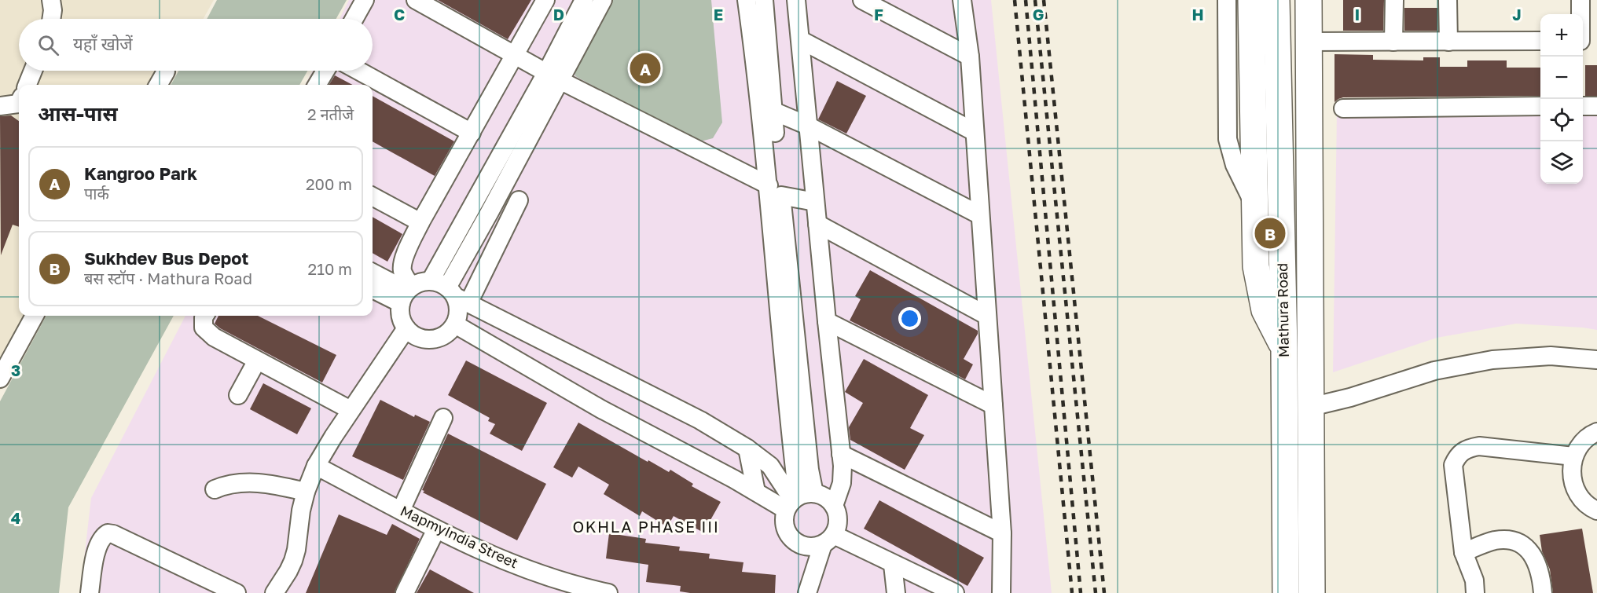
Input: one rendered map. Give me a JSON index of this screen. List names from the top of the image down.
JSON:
{
  "streets": {
    "highway": ["Mathura Road"],
    "street": ["MapmyIndia Street"]
  },
  "districts": ["OKHLA PHASE III"],
  "page": {
    "map_buttons": ["+", "−"],
    "search": "यहाँ खोजें",
    "pins": ["A", "B"],
    "heading": ["आस-पास", "2 नतीजे"],
    "list": [
      {
        "mark": "A",
        "name": "Kangroo Park",
        "note": "पार्क",
        "value": "200 m"
      },
      {
        "mark": "B",
        "name": "Sukhdev Bus Depot",
        "note": "बस स्टॉप · Mathura Road",
        "value": "210 m"
      }
    ]
  },
  "grid": {
    "columns": [
      "C",
      "D",
      "E",
      "F",
      "G",
      "H",
      "I",
      "J"
    ],
    "rows": ["3", "4"]
  }
}
